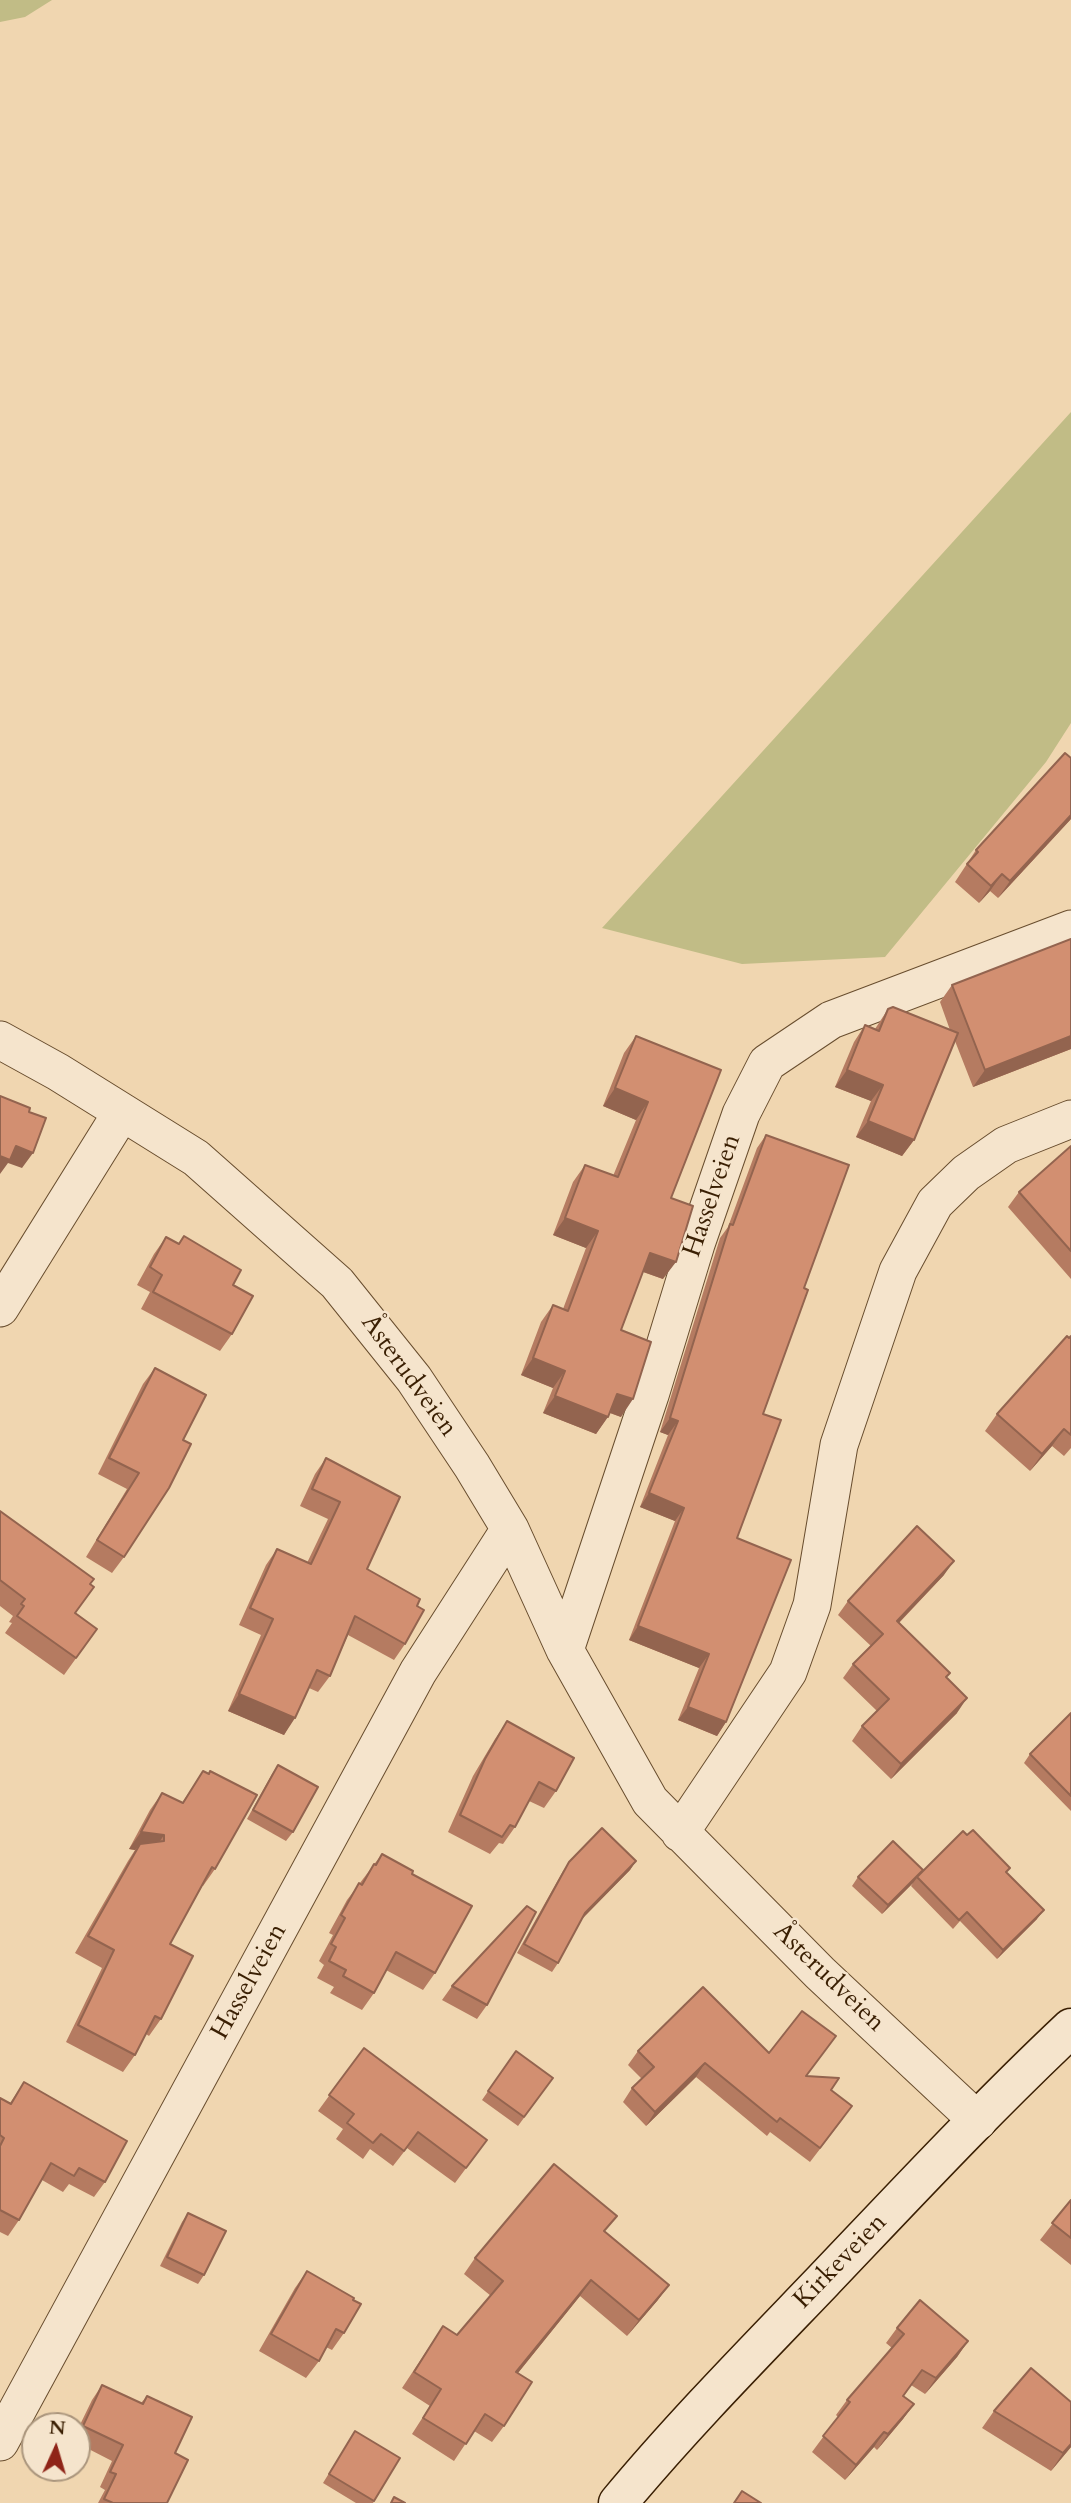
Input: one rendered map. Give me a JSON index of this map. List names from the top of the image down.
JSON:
{
  "streets": {
    "main road": ["Kirkeveien"],
    "street": ["Hasselveien", "Åsterudveien"]
  },
  "crossings": [
    ["Hasselveien", "Åsterudveien"],
    ["Åsterudveien", "Kirkeveien"]
  ],
  "north": "top"
}
